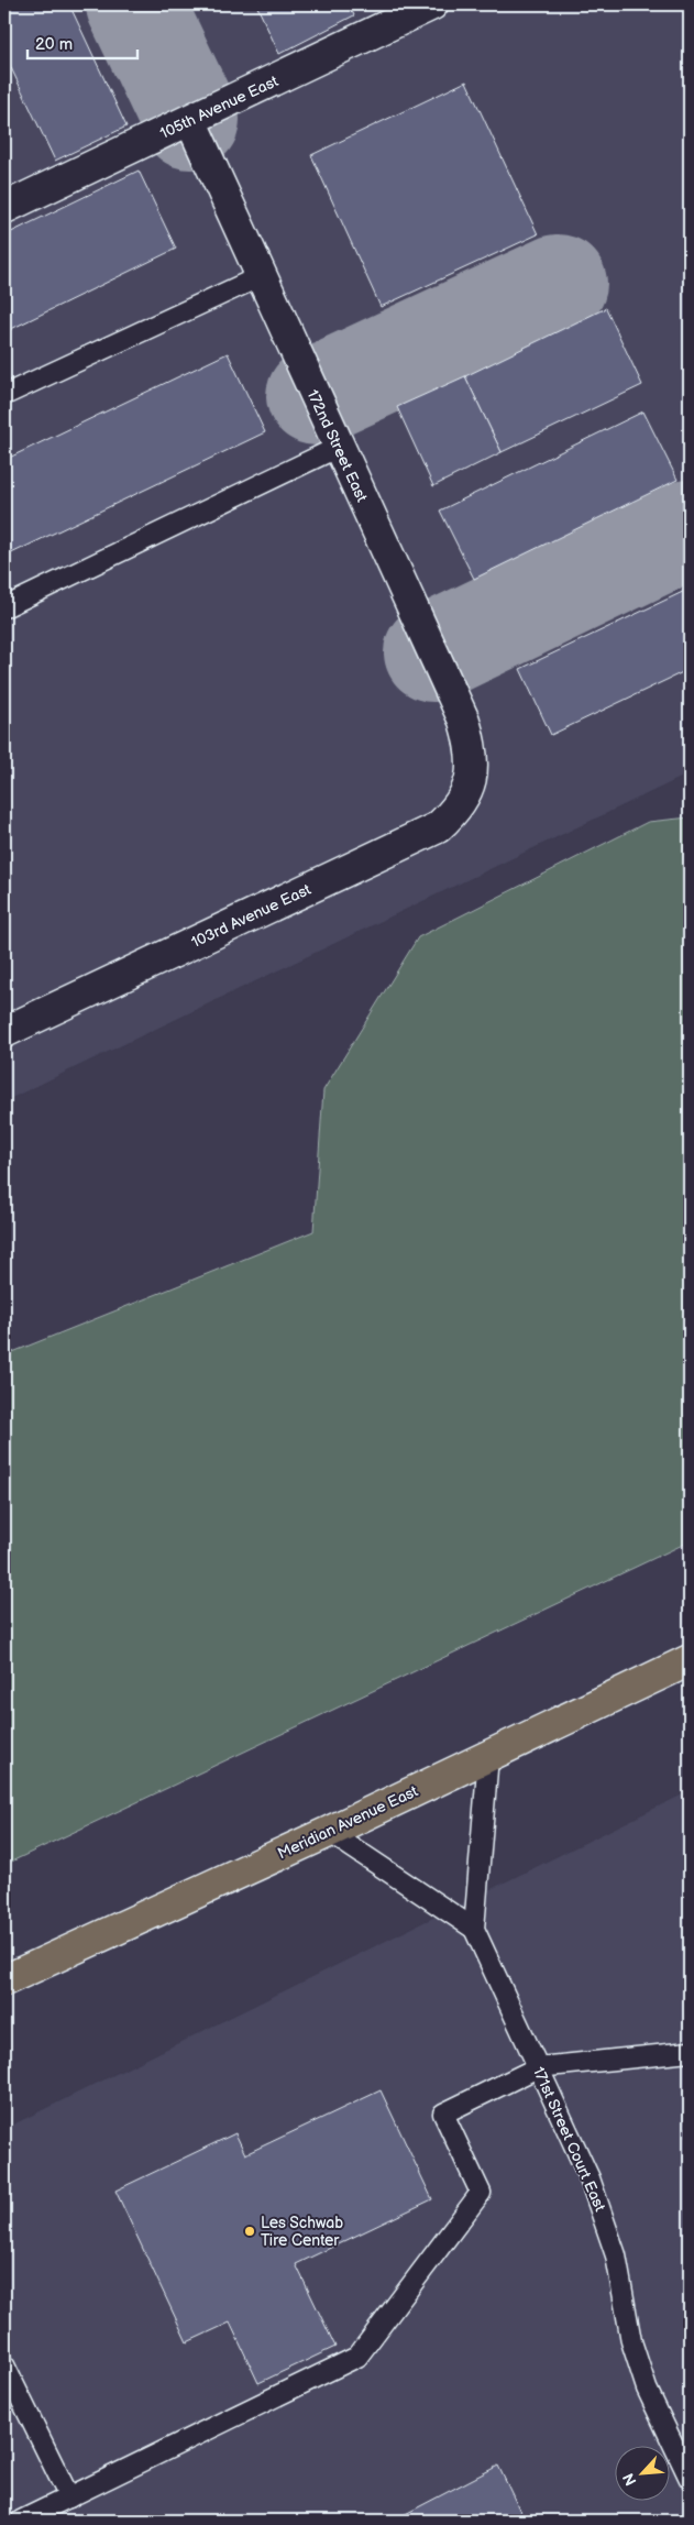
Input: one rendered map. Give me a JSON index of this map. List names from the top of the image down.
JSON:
{
  "streets": {
    "main road": ["Meridian Avenue East"],
    "street": ["105th Avenue East", "172nd Street East", "103rd Avenue East"],
    "lane": ["171st Street Court East"]
  },
  "crossings": [
    ["105th Avenue East", "172nd Street East"],
    ["172nd Street East", "103rd Avenue East"],
    ["Meridian Avenue East", "171st Street Court East"]
  ],
  "places": ["Les Schwab Tire Center"],
  "scale_bar": "20 m",
  "north": "bottom left"
}
